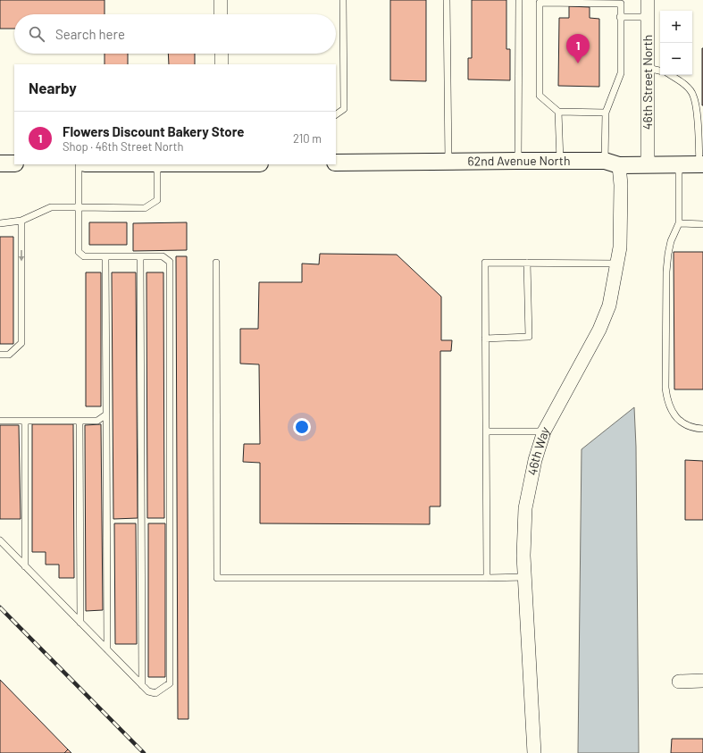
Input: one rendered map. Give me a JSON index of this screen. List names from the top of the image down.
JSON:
{
  "streets": {
    "street": ["46th Street North", "62nd Avenue North", "46th Way"]
  },
  "crossings": [
    ["46th Street North", "62nd Avenue North"],
    ["62nd Avenue North", "46th Way"]
  ],
  "page": {
    "map_buttons": ["+", "−"],
    "search": "Search here",
    "pins": "1",
    "heading": "Nearby",
    "list": [
      {
        "mark": "1",
        "name": "Flowers Discount Bakery Store",
        "note": "Shop · 46th Street North",
        "value": "210 m"
      }
    ]
  }
}
